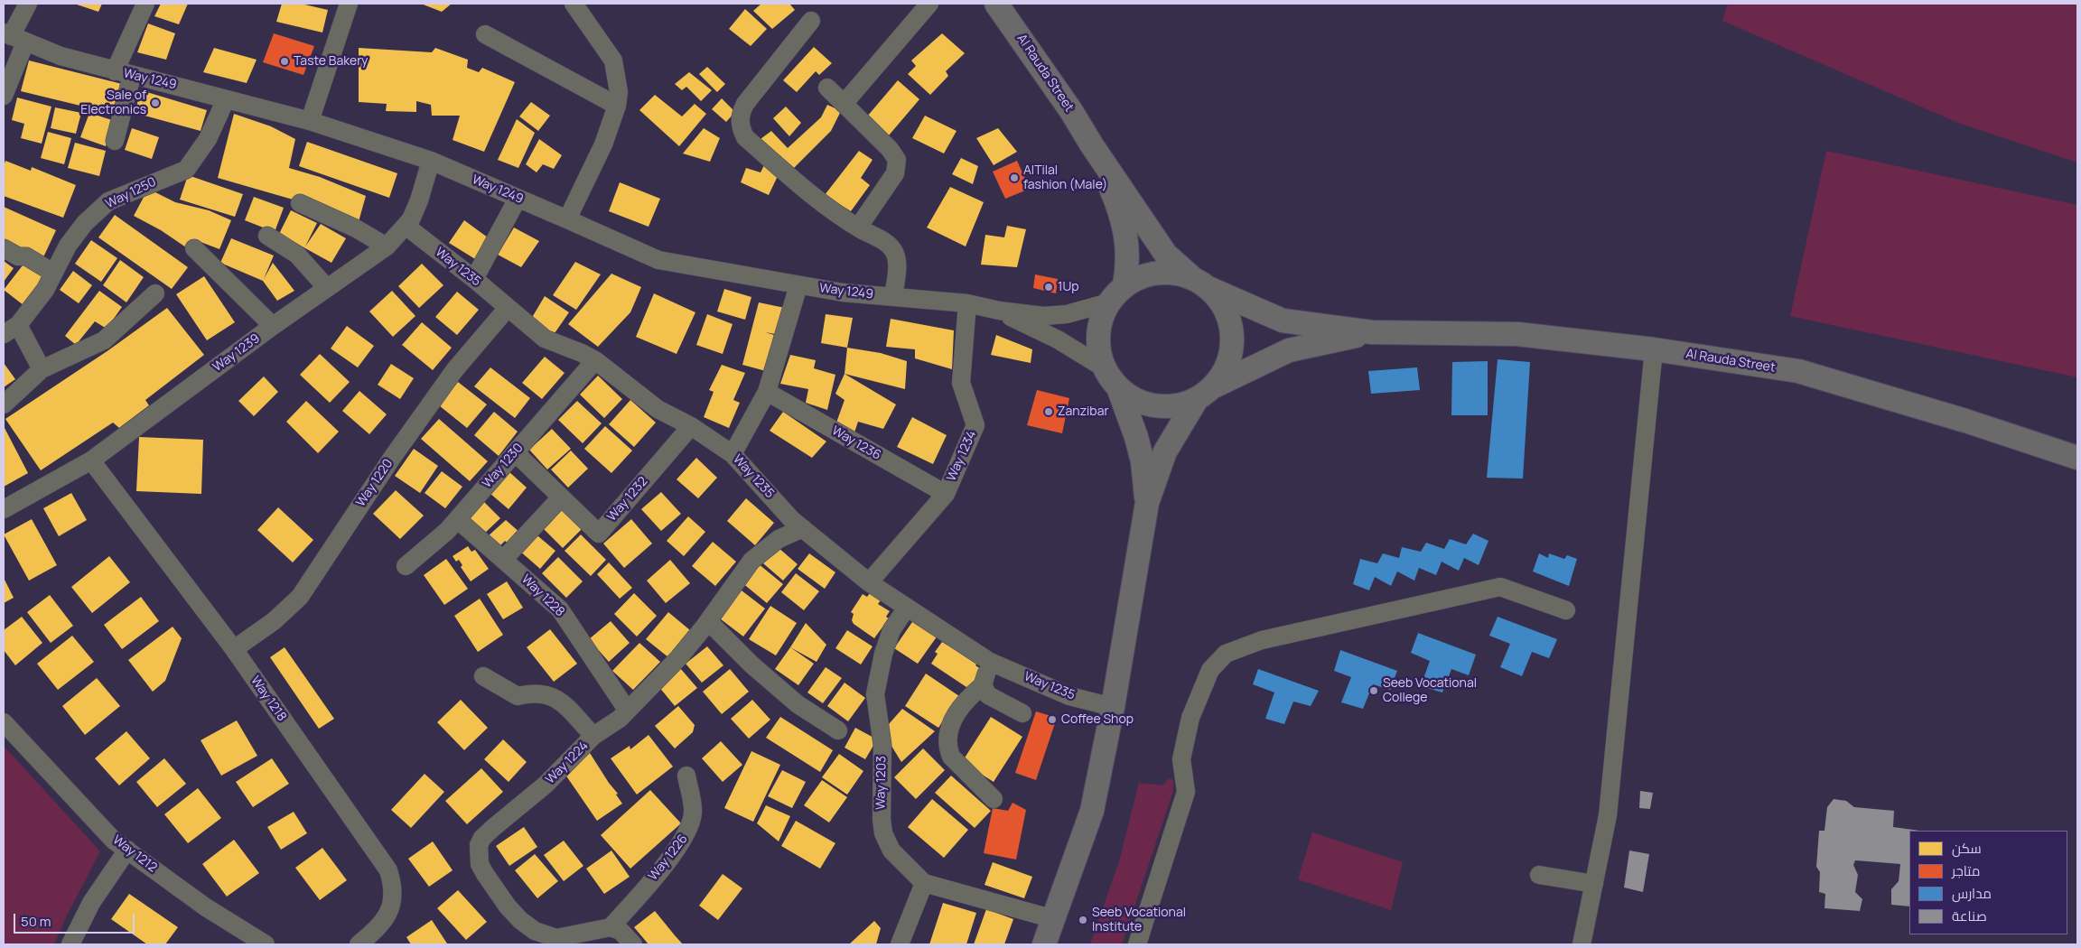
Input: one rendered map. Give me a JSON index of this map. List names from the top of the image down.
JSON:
{
  "streets": {
    "main road": ["Al Rauda Street"],
    "street": [
      "Way 1249",
      "Way 1250",
      "Way 1235",
      "Way 1239",
      "Way 1236",
      "Way 1234",
      "Way 1230",
      "Way 1220",
      "Way 1232",
      "Way 1228",
      "Way 1218",
      "Way 1224",
      "Way 1203",
      "Way 1212",
      "Way 1226"
    ]
  },
  "crossings": [
    ["Al Rauda Street", "Way 1249"],
    ["Way 1249", "Way 1250"],
    ["Way 1249", "Way 1239"],
    ["Way 1249", "Way 1234"],
    ["Way 1235", "Way 1239"],
    ["Way 1235", "Way 1234"],
    ["Way 1235", "Way 1230"],
    ["Way 1235", "Way 1220"],
    ["Way 1235", "Way 1232"],
    ["Way 1235", "Way 1224"],
    ["Way 1235", "Way 1203"],
    ["Way 1239", "Way 1218"],
    ["Way 1236", "Way 1234"],
    ["Way 1230", "Way 1232"],
    ["Way 1230", "Way 1228"],
    ["Way 1220", "Way 1218"],
    ["Way 1228", "Way 1224"],
    ["Way 1224", "Way 1226"]
  ],
  "places": [
    "Taste Bakery",
    "Sale of Electronics",
    "AlTilal fashion (Male)",
    "1Up",
    "Zanzibar",
    "Seeb Vocational College",
    "Coffee Shop",
    "Seeb Vocational Institute"
  ],
  "legend": [
    "سكن",
    "متاجر",
    "مدارس",
    "صناعة"
  ],
  "scale_bar": "50 m"
}
